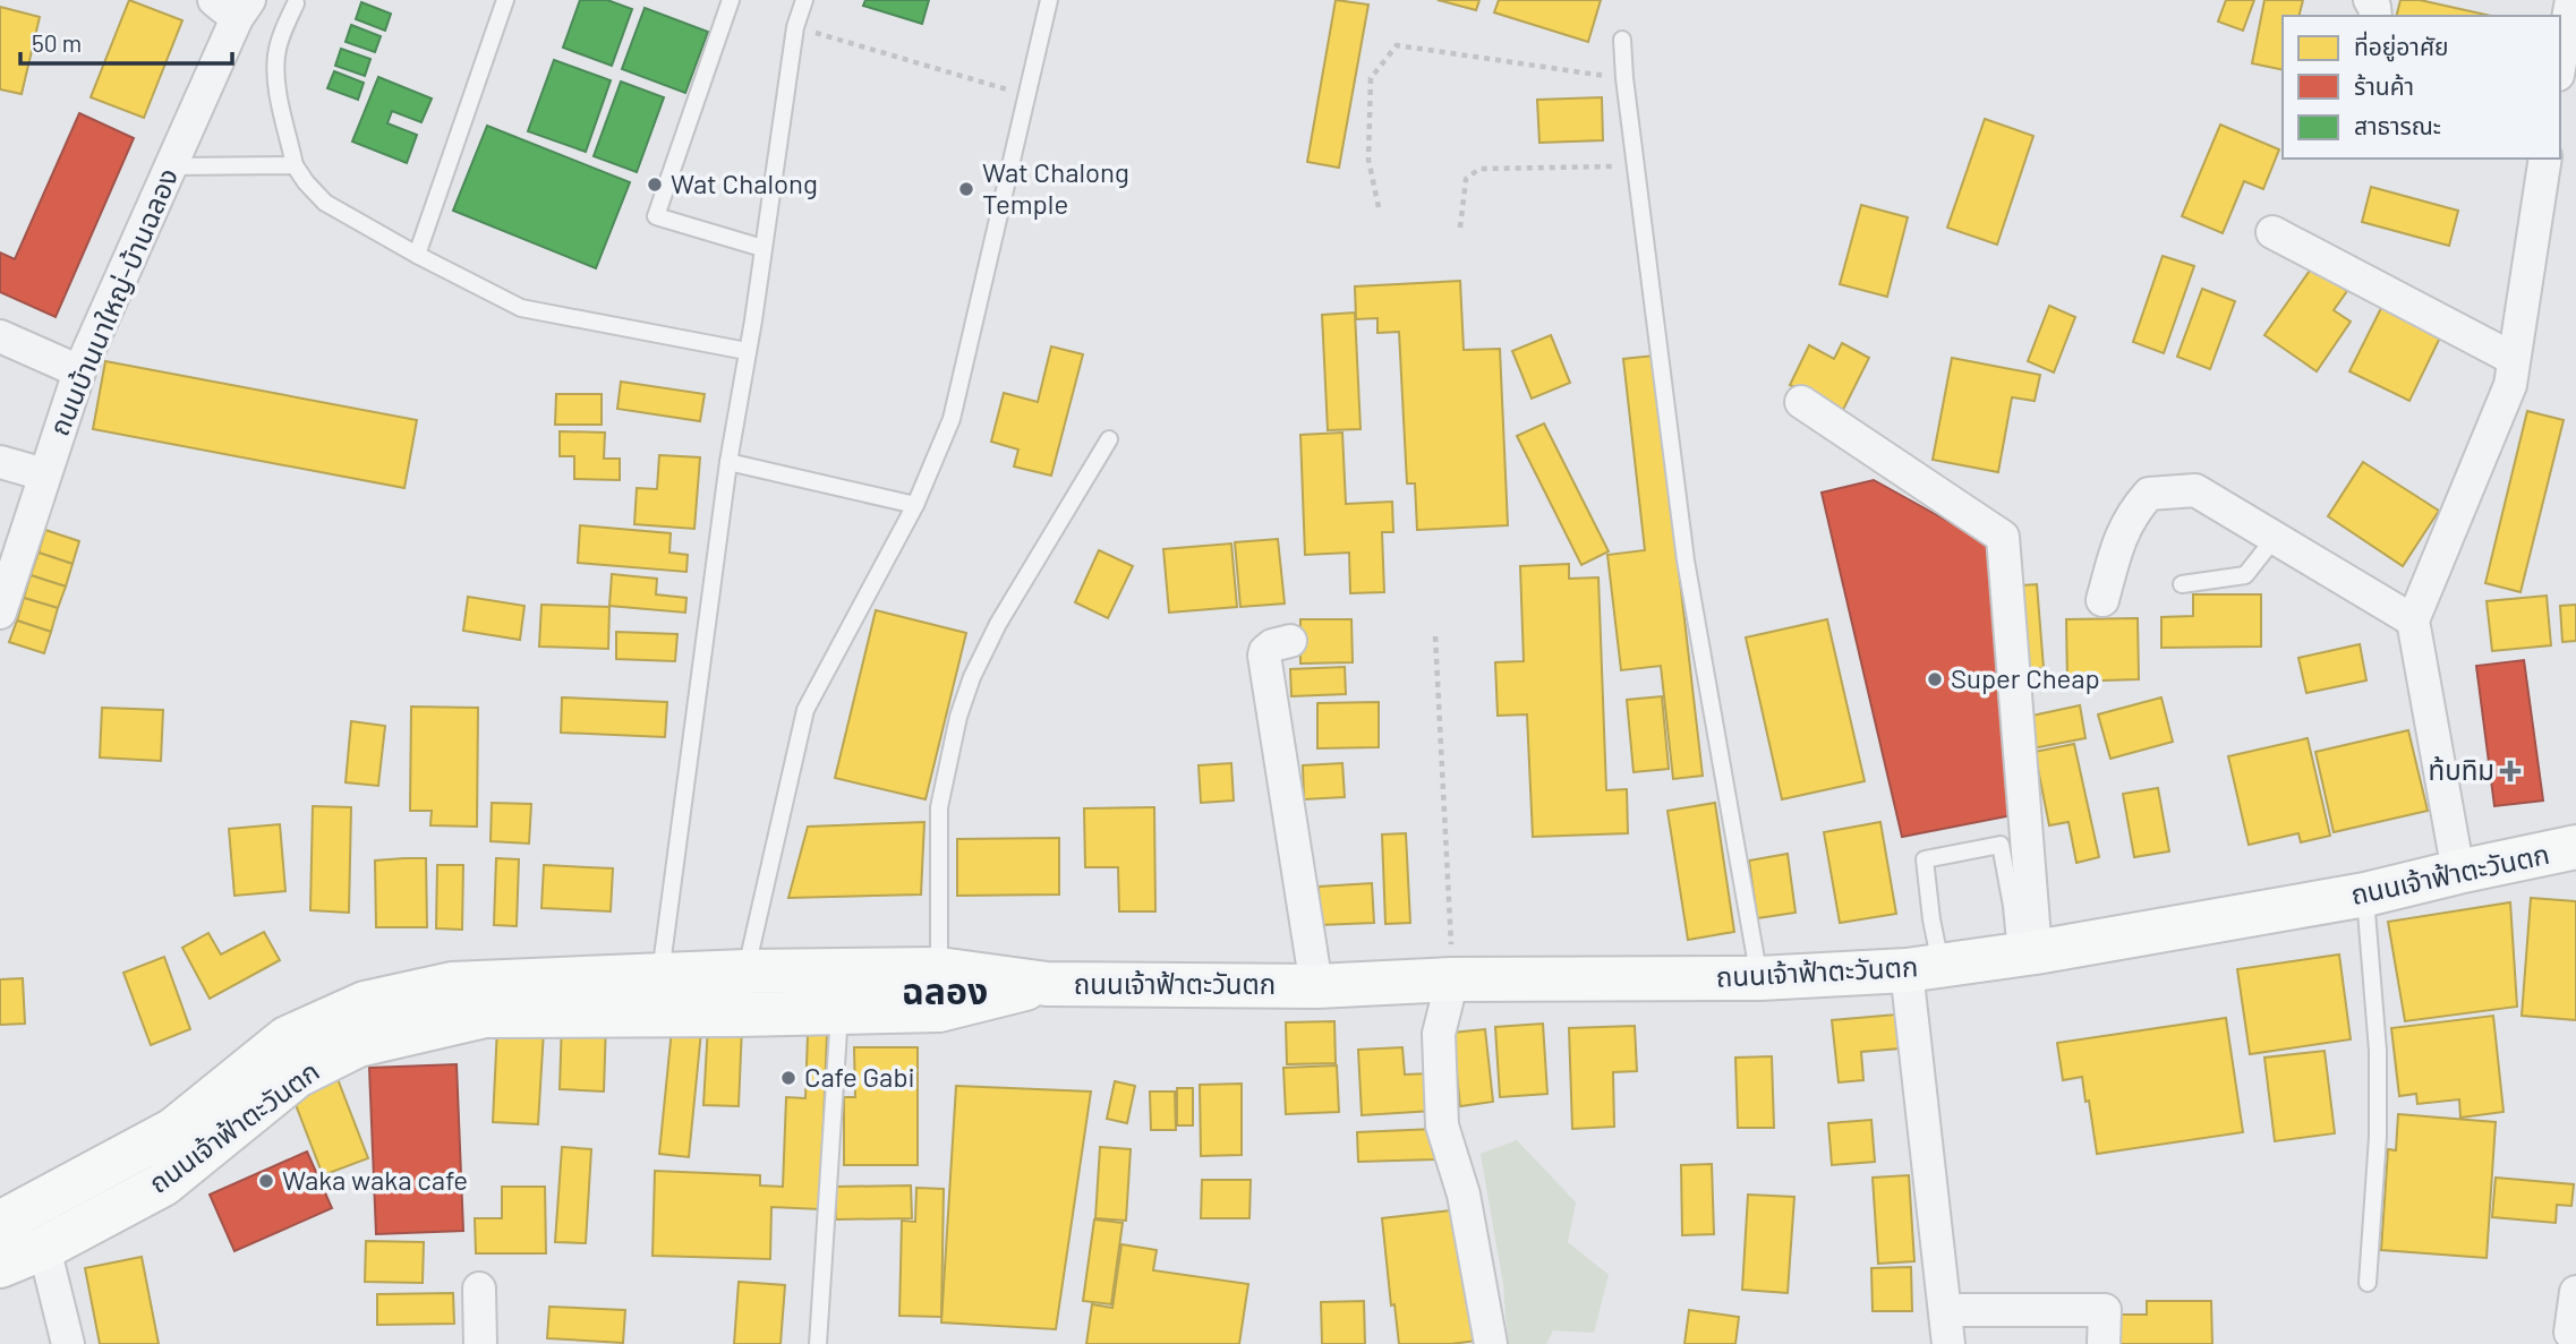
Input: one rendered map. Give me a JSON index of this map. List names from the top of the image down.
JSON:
{
  "streets": {
    "main road": ["ถนนเจ้าฟ้าตะวันตก"],
    "street": ["ถนนบ้านนาใหญ่-บ้านฉลอง"]
  },
  "districts": ["ฉลอง"],
  "places": {
    "other": [
      "Wat Chalong",
      "Wat Chalong Temple",
      "Super Cheap",
      "Cafe Gabi",
      "Waka waka cafe"
    ],
    "health": ["ท้บทิม"]
  },
  "legend": ["ที่อยู่อาศัย", "ร้านค้า", "สาธารณะ"],
  "scale_bar": "50 m"
}
